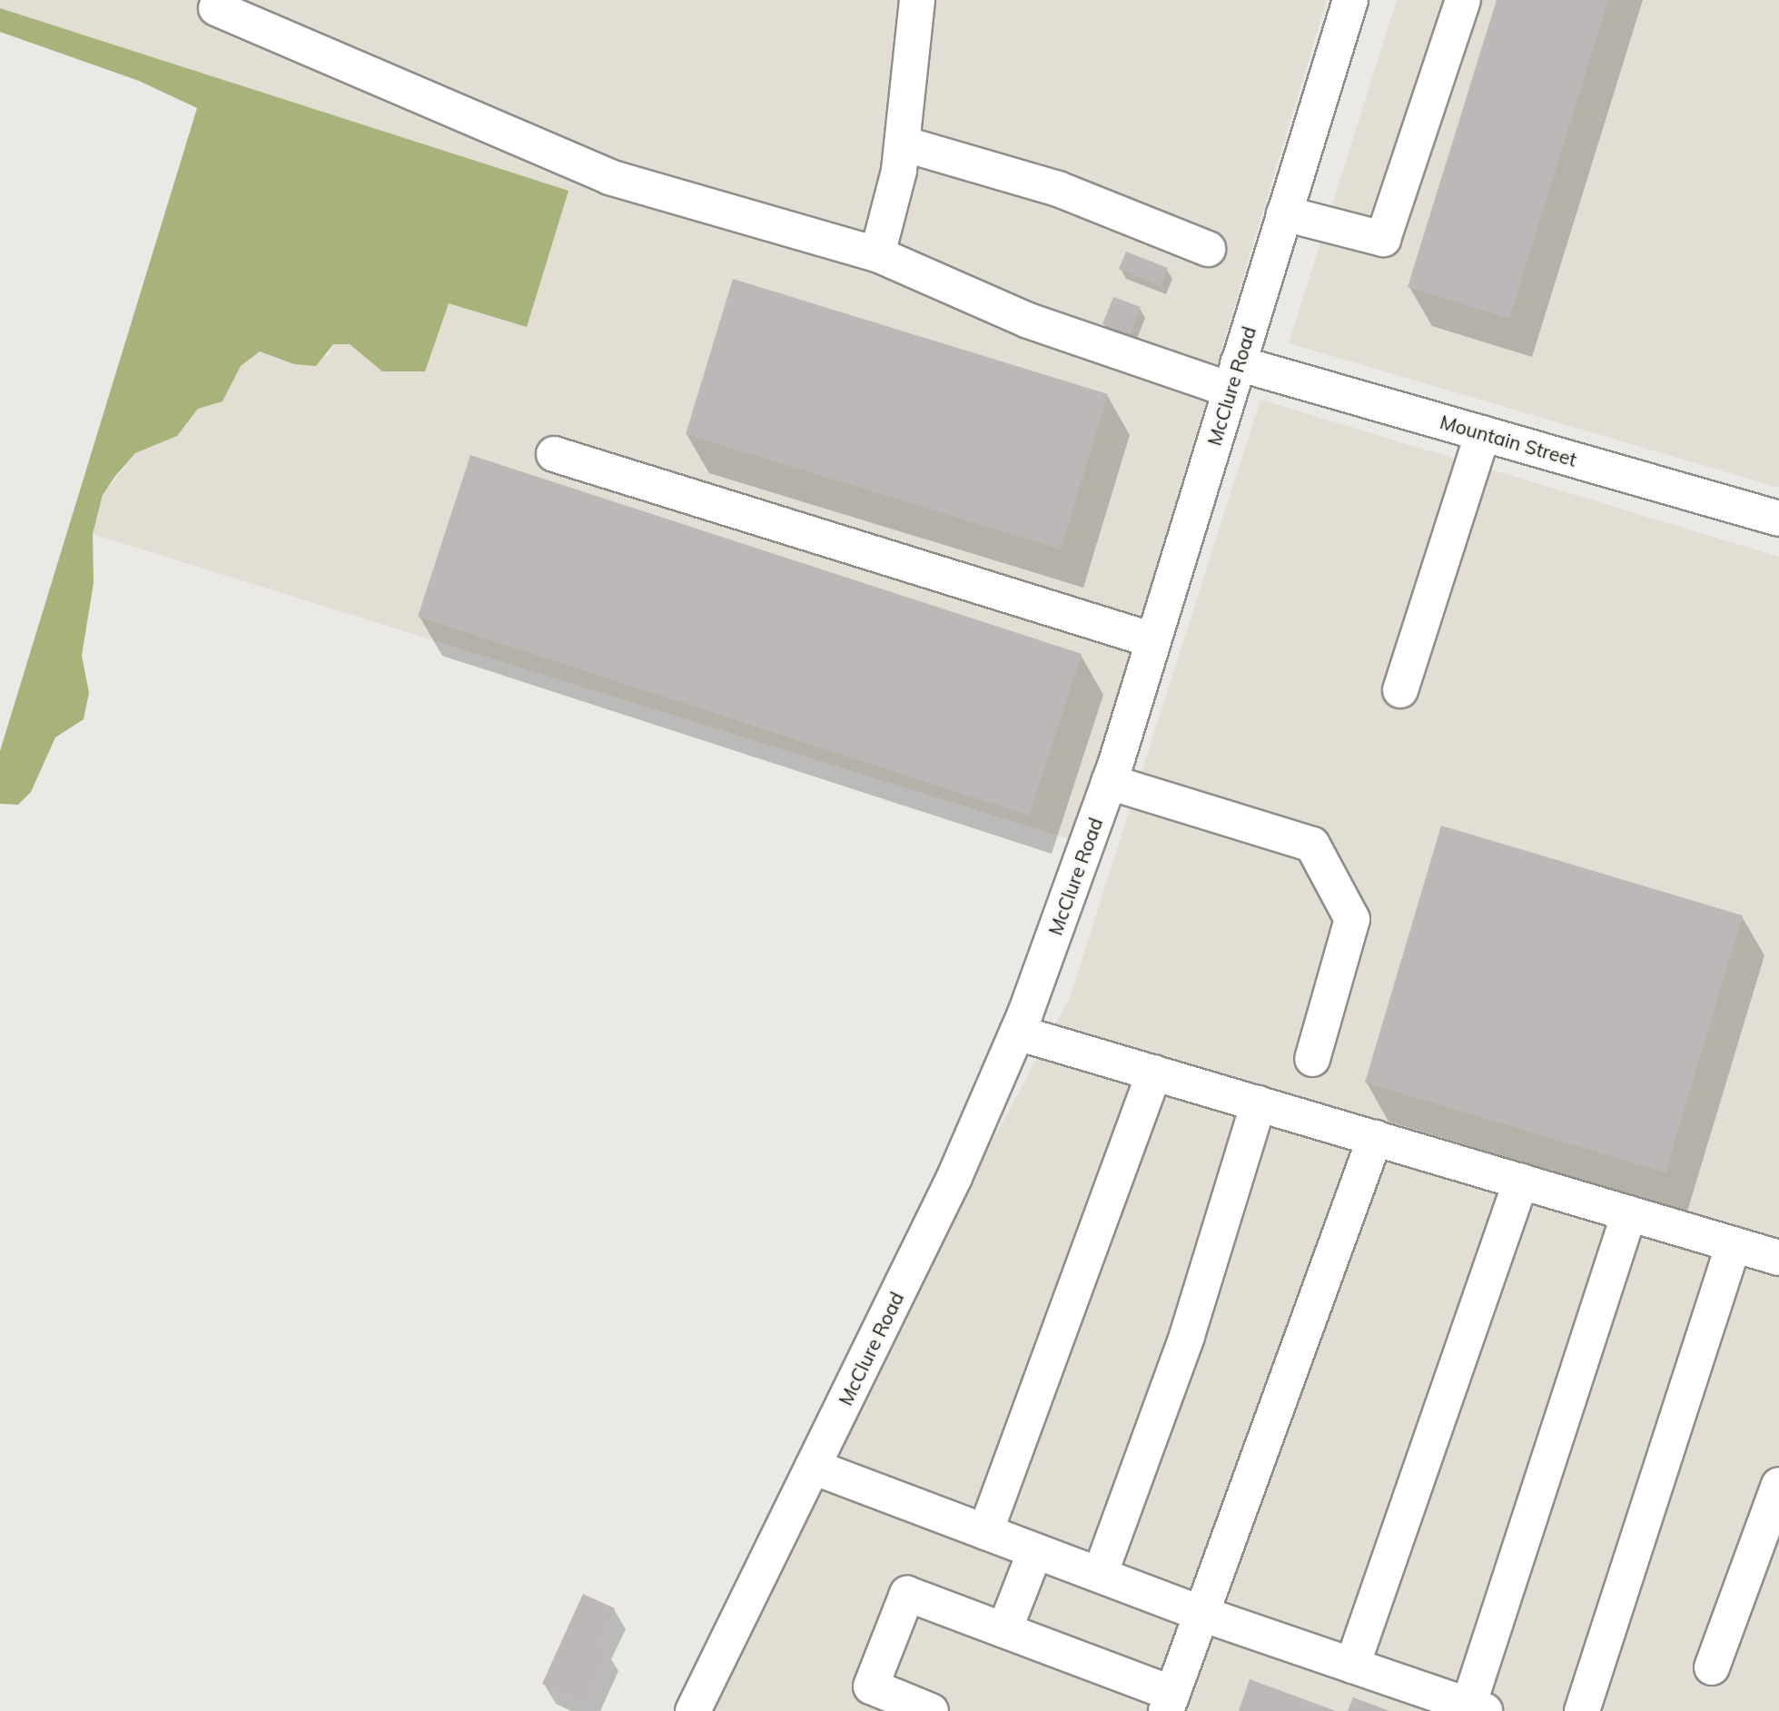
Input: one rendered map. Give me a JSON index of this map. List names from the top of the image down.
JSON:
{
  "streets": {
    "street": ["McClure Road", "Mountain Street"]
  },
  "crossings": [
    ["McClure Road", "Mountain Street"]
  ]
}
